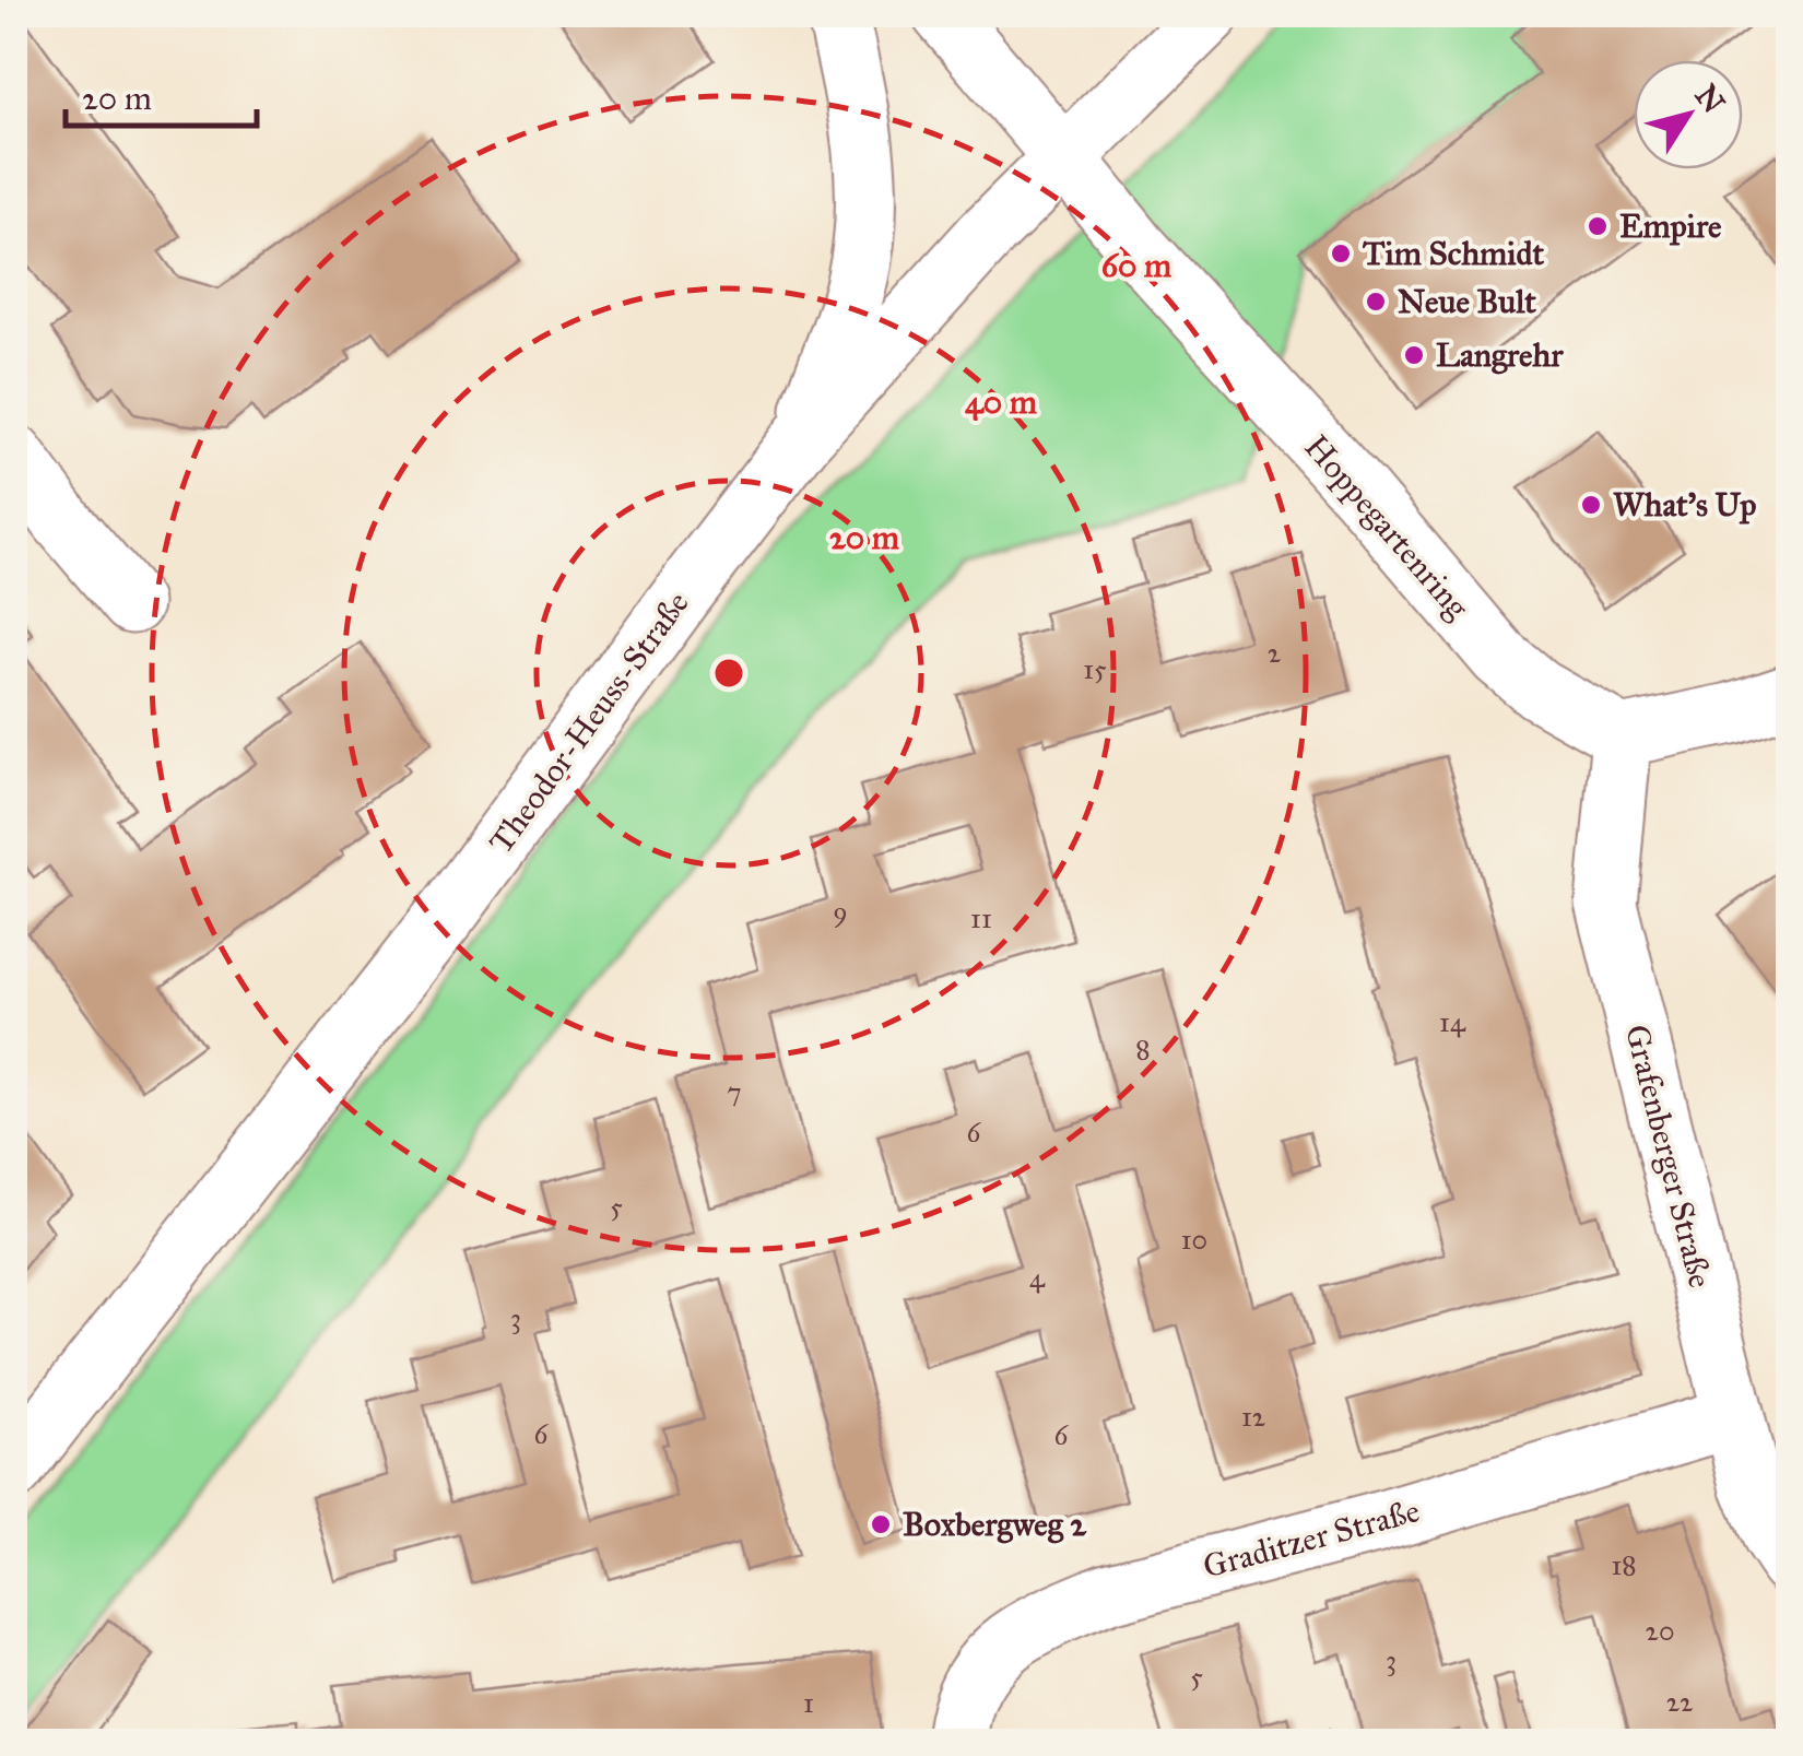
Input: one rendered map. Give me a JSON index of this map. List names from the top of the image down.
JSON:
{
  "streets": {
    "street": [
      "Hoppegartenring",
      "Theodor-Heuss-Straße",
      "Grafenberger Straße",
      "Graditzer Straße"
    ]
  },
  "crossings": [
    ["Hoppegartenring", "Theodor-Heuss-Straße"],
    ["Hoppegartenring", "Grafenberger Straße"],
    ["Grafenberger Straße", "Graditzer Straße"]
  ],
  "places": [
    "Empire",
    "Tim Schmidt",
    "Neue Bult",
    "Langrehr",
    "What's Up",
    "Boxbergweg 2"
  ],
  "house_numbers": [
    "2",
    "15",
    "9",
    "11",
    "14",
    "8",
    "7",
    "6",
    "5",
    "10",
    "4",
    "3",
    "12",
    "6",
    "6",
    "18",
    "20",
    "3",
    "5",
    "22",
    "1"
  ],
  "scale_bar": "20 m",
  "north": "top right",
  "rings": ["60 m", "40 m", "20 m"]
}
